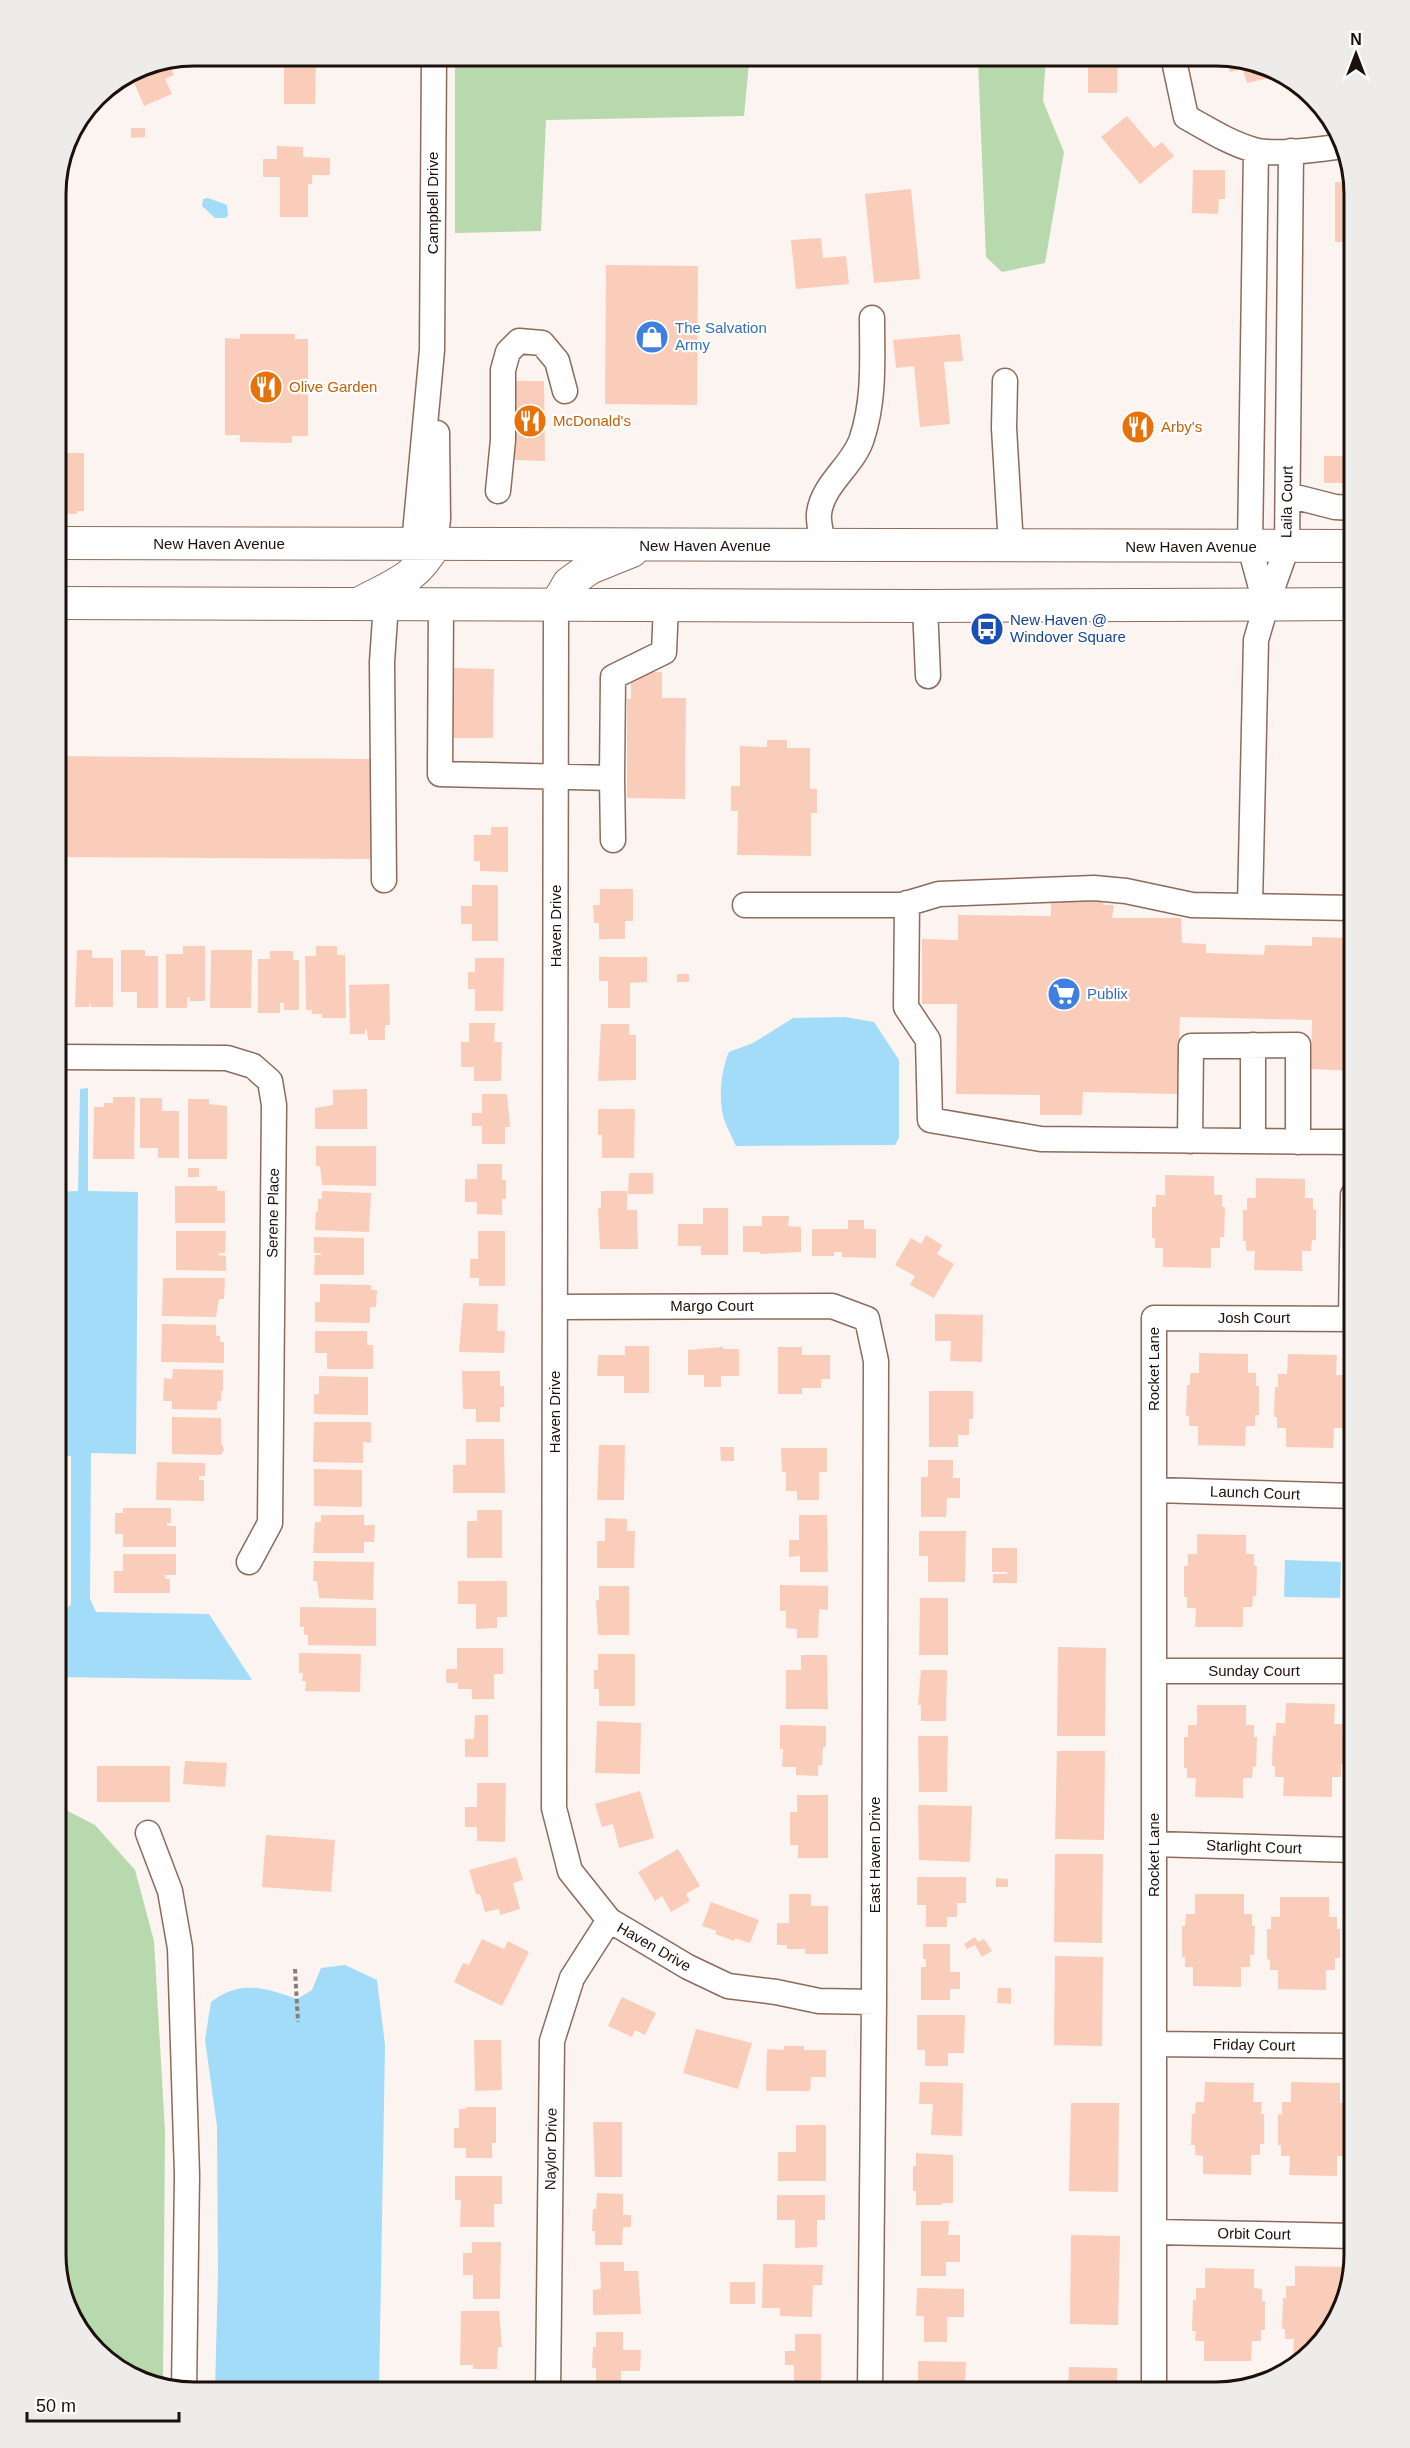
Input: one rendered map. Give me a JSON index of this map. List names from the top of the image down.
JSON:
{
  "streets": {
    "main road": ["New Haven Avenue"],
    "street": [
      "Campbell Drive",
      "Laila Court",
      "Haven Drive",
      "Serene Place",
      "Margo Court",
      "Josh Court",
      "Rocket Lane",
      "Launch Court",
      "Sunday Court",
      "Starlight Court",
      "East Haven Drive",
      "Friday Court",
      "Naylor Drive",
      "Orbit Court"
    ]
  },
  "crossings": [
    ["Campbell Drive", "New Haven Avenue"],
    ["Laila Court", "New Haven Avenue"],
    ["Haven Drive", "Margo Court"],
    ["Haven Drive", "East Haven Drive"],
    ["Haven Drive", "Naylor Drive"],
    ["Margo Court", "East Haven Drive"],
    ["Josh Court", "Rocket Lane"],
    ["Rocket Lane", "Launch Court"],
    ["Rocket Lane", "Sunday Court"],
    ["Rocket Lane", "Starlight Court"],
    ["Rocket Lane", "Friday Court"],
    ["Rocket Lane", "Orbit Court"]
  ],
  "places": {
    "shop": ["The Salvation Army"],
    "restaurant": ["Olive Garden", "McDonald's", "Arby's"],
    "bus stop": ["New Haven @ Windover Square"],
    "supermarket": ["Publix"]
  },
  "scale_bar": "50 m",
  "north": "top"
}
